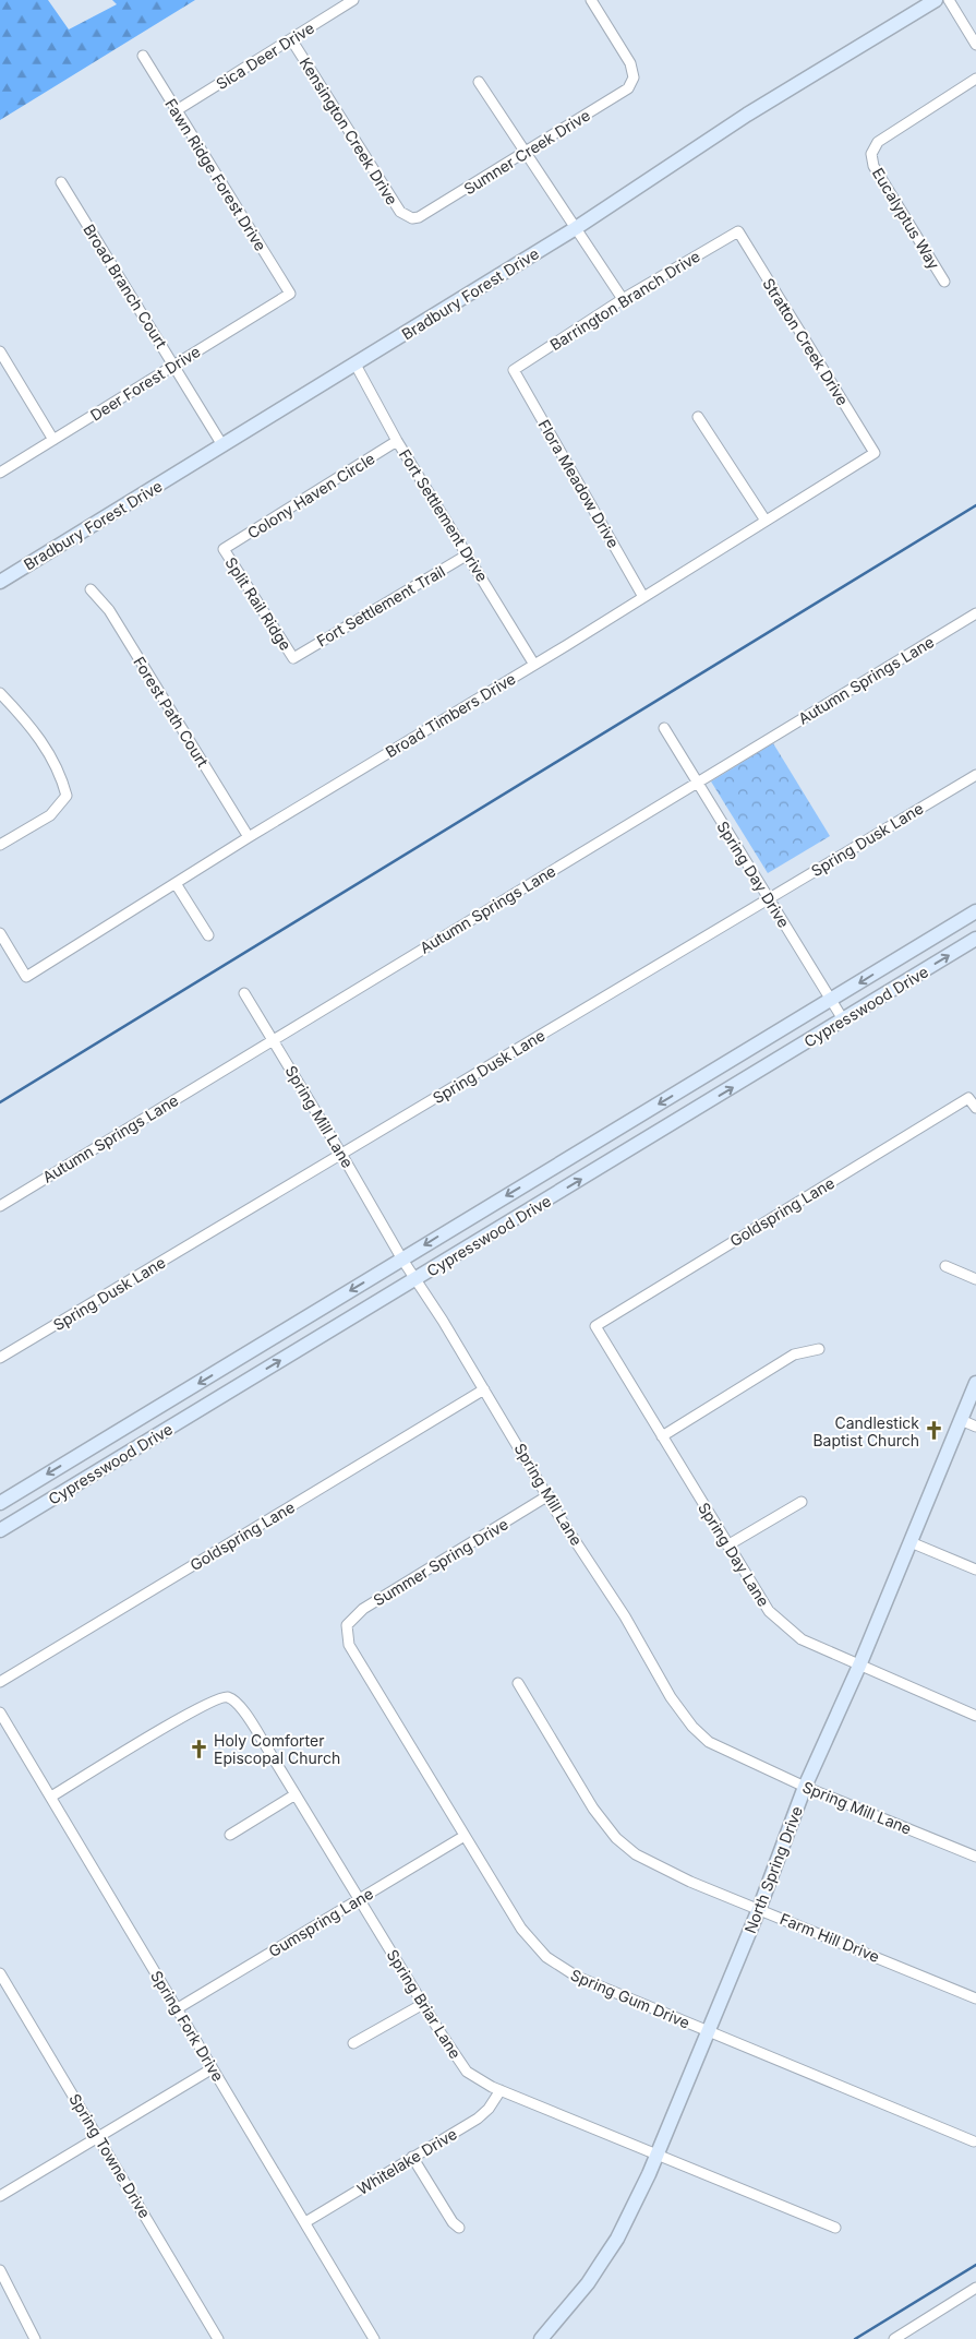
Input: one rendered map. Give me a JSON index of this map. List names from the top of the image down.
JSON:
{
  "streets": {
    "main road": ["Bradbury Forest Drive", "Cypresswood Drive", "North Spring Drive"],
    "street": [
      "Sica Deer Drive",
      "Kensington Creek Drive",
      "Sumner Creek Drive",
      "Fawn Ridge Forest Drive",
      "Eucalyptus Way",
      "Broad Branch Court",
      "Barrington Branch Drive",
      "Stratton Creek Drive",
      "Deer Forest Drive",
      "Flora Meadow Drive",
      "Colony Haven Circle",
      "Fort Settlement Drive",
      "Split Rail Ridge",
      "Fort Settlement Trail",
      "Autumn Springs Lane",
      "Forest Path Court",
      "Broad Timbers Drive",
      "Spring Dusk Lane",
      "Spring Day Drive",
      "Spring Mill Lane",
      "Goldspring Lane",
      "Spring Day Lane",
      "Summer Spring Drive",
      "Gumspring Lane",
      "Farm Hill Drive",
      "Spring Gum Drive",
      "Spring Briar Lane",
      "Spring Fork Drive",
      "Spring Towne Drive",
      "Whitelake Drive"
    ]
  },
  "crossings": [
    ["Sica Deer Drive", "Kensington Creek Drive"],
    ["Sica Deer Drive", "Fawn Ridge Forest Drive"],
    ["Kensington Creek Drive", "Sumner Creek Drive"],
    ["Fawn Ridge Forest Drive", "Deer Forest Drive"],
    ["Broad Branch Court", "Bradbury Forest Drive"],
    ["Broad Branch Court", "Deer Forest Drive"],
    ["Bradbury Forest Drive", "Fort Settlement Drive"],
    ["Barrington Branch Drive", "Stratton Creek Drive"],
    ["Barrington Branch Drive", "Flora Meadow Drive"],
    ["Stratton Creek Drive", "Broad Timbers Drive"],
    ["Flora Meadow Drive", "Broad Timbers Drive"],
    ["Colony Haven Circle", "Fort Settlement Drive"],
    ["Colony Haven Circle", "Split Rail Ridge"],
    ["Fort Settlement Drive", "Fort Settlement Trail"],
    ["Fort Settlement Drive", "Broad Timbers Drive"],
    ["Split Rail Ridge", "Fort Settlement Trail"],
    ["Autumn Springs Lane", "Spring Day Drive"],
    ["Autumn Springs Lane", "Spring Mill Lane"],
    ["Forest Path Court", "Broad Timbers Drive"],
    ["Spring Dusk Lane", "Spring Day Drive"],
    ["Spring Dusk Lane", "Spring Mill Lane"],
    ["Spring Day Drive", "Cypresswood Drive"],
    ["Cypresswood Drive", "Spring Mill Lane"],
    ["Spring Mill Lane", "Goldspring Lane"],
    ["Spring Mill Lane", "Summer Spring Drive"],
    ["Spring Mill Lane", "North Spring Drive"],
    ["Goldspring Lane", "Spring Day Lane"],
    ["Spring Day Lane", "North Spring Drive"],
    ["Summer Spring Drive", "Spring Gum Drive"],
    ["North Spring Drive", "Farm Hill Drive"],
    ["North Spring Drive", "Spring Gum Drive"],
    ["North Spring Drive", "Spring Briar Lane"],
    ["Gumspring Lane", "Spring Gum Drive"],
    ["Gumspring Lane", "Spring Briar Lane"],
    ["Gumspring Lane", "Spring Fork Drive"],
    ["Spring Briar Lane", "Spring Fork Drive"],
    ["Spring Briar Lane", "Whitelake Drive"],
    ["Spring Fork Drive", "Whitelake Drive"]
  ],
  "places": {
    "church": ["Candlestick Baptist Church", "Holy Comforter Episcopal Church"]
  }
}
